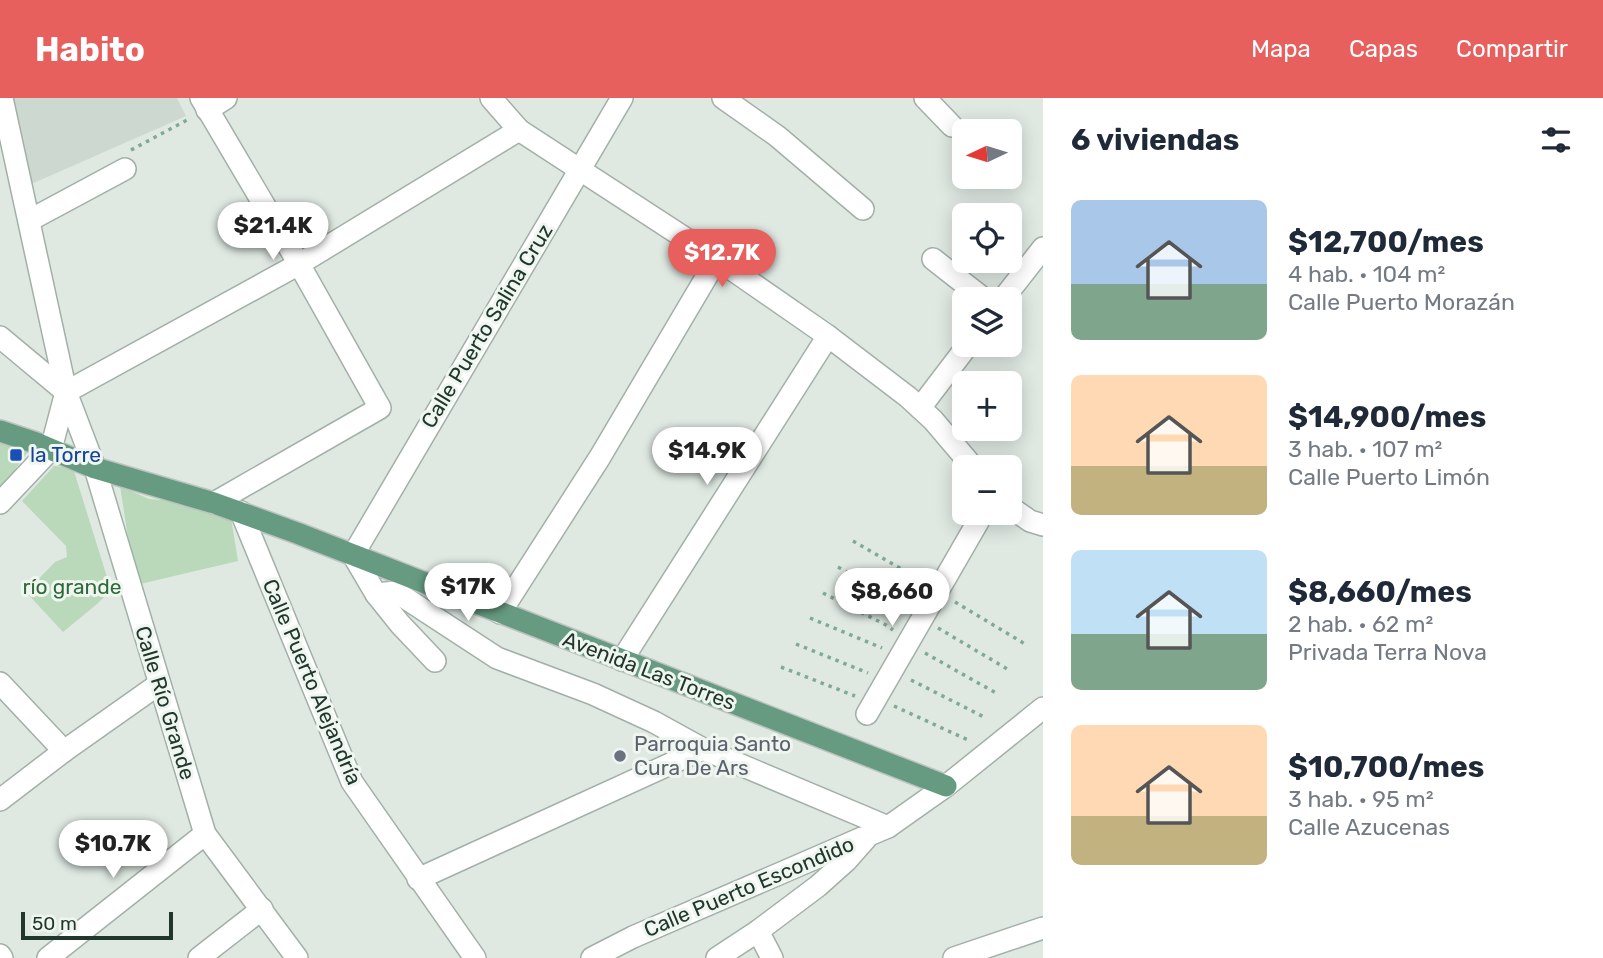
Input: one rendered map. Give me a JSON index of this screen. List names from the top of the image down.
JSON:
{
  "streets": {
    "main road": ["Avenida Las Torres"],
    "street": [
      "Calle Puerto Salina Cruz",
      "Calle Puerto Alejandría",
      "Calle Río Grande",
      "Calle Puerto Escondido"
    ]
  },
  "crossings": [
    ["Calle Puerto Salina Cruz", "Avenida Las Torres"],
    ["Avenida Las Torres", "Calle Puerto Alejandría"],
    ["Avenida Las Torres", "Calle Río Grande"],
    ["Avenida Las Torres", "Calle Puerto Escondido"]
  ],
  "parks": ["río grande"],
  "places": {
    "transit": ["la Torre"],
    "other": ["Parroquia Santo Cura De Ars"]
  },
  "scale_bar": "50 m",
  "north": "left",
  "page": {
    "header": "Habito",
    "nav": ["Mapa", "Capas", "Compartir"],
    "heading": "6 viviendas",
    "map_buttons": ["+", "−"],
    "list": [
      {
        "name": "$12,700/mes",
        "note": "4 hab. · 104 m² · Calle Puerto Morazán"
      },
      {
        "name": "$14,900/mes",
        "note": "3 hab. · 107 m² · Calle Puerto Limón"
      },
      {
        "name": "$8,660/mes",
        "note": "2 hab. · 62 m² · Privada Terra Nova"
      },
      {
        "name": "$10,700/mes",
        "note": "3 hab. · 95 m² · Calle Azucenas"
      }
    ],
    "price": [
      "$21.4K",
      "$12.7K",
      "$14.9K",
      "$17K",
      "$8,660",
      "$10.7K"
    ],
    "scale": "50 m"
  }
}
